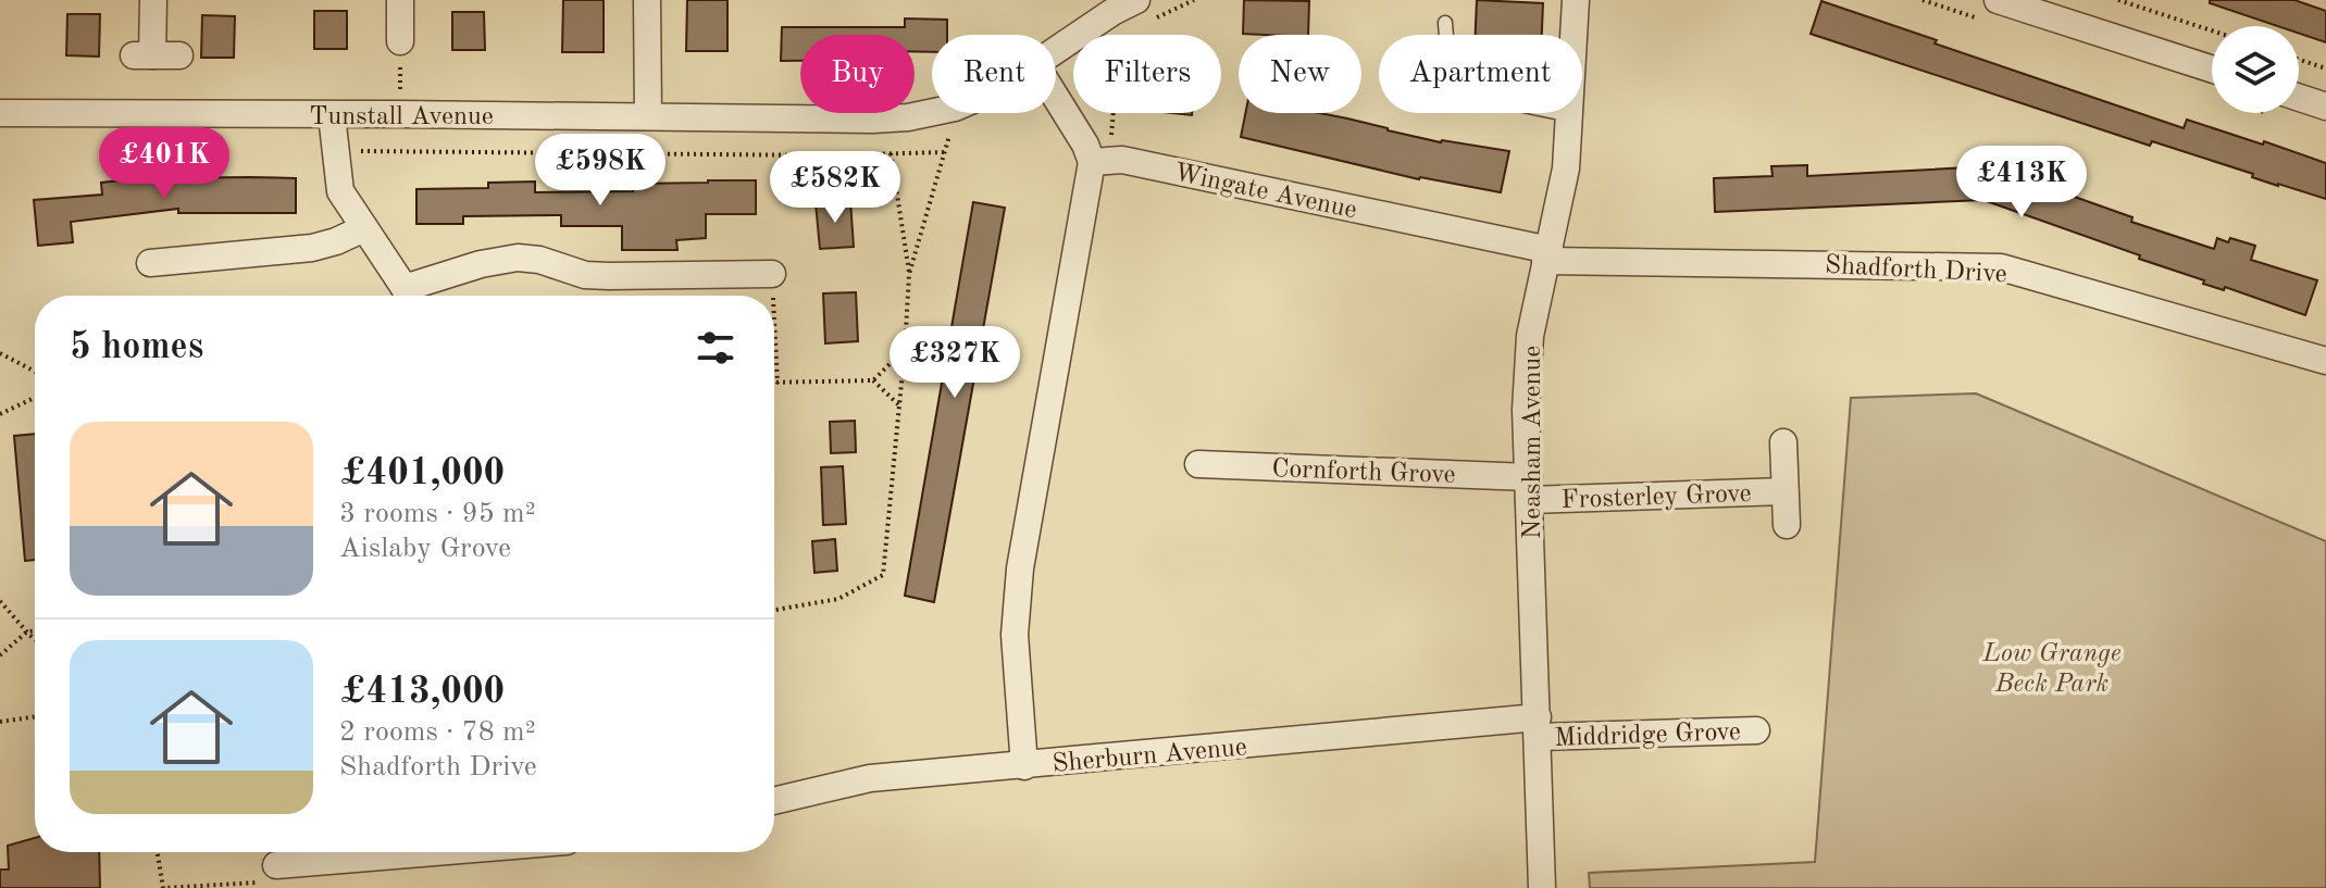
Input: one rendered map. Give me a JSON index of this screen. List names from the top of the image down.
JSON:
{
  "streets": {
    "street": [
      "Tunstall Avenue",
      "Wingate Avenue",
      "Shadforth Drive",
      "Neasham Avenue",
      "Cornforth Grove",
      "Frosterley Grove",
      "Middridge Grove",
      "Sherburn Avenue"
    ]
  },
  "crossings": [
    ["Wingate Avenue", "Shadforth Drive"],
    ["Wingate Avenue", "Neasham Avenue"],
    ["Shadforth Drive", "Neasham Avenue"],
    ["Neasham Avenue", "Cornforth Grove"],
    ["Neasham Avenue", "Frosterley Grove"],
    ["Neasham Avenue", "Middridge Grove"],
    ["Neasham Avenue", "Sherburn Avenue"],
    ["Cornforth Grove", "Frosterley Grove"],
    ["Middridge Grove", "Sherburn Avenue"]
  ],
  "parks": ["Low Grange Beck Park"],
  "page": {
    "chip": [
      "Buy",
      "Rent",
      "Filters",
      "New",
      "Apartment"
    ],
    "price": [
      "£401K",
      "£598K",
      "£413K",
      "£582K",
      "£327K"
    ],
    "heading": "5 homes",
    "list": [
      {
        "name": "£401,000",
        "note": "3 rooms · 95 m² · Aislaby Grove"
      },
      {
        "name": "£413,000",
        "note": "2 rooms · 78 m² · Shadforth Drive"
      }
    ]
  }
}
